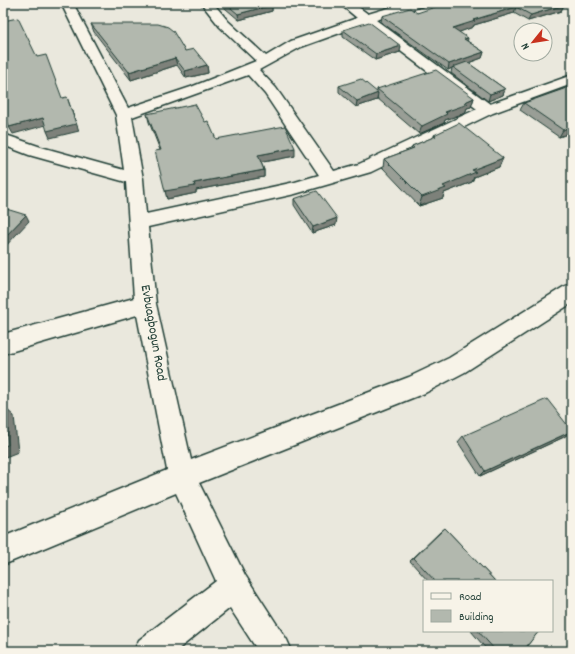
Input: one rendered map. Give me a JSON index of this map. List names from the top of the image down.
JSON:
{
  "streets": {
    "street": ["Evbuagbogun Road"]
  },
  "legend": ["Road", "Building"],
  "north": "bottom left"
}
